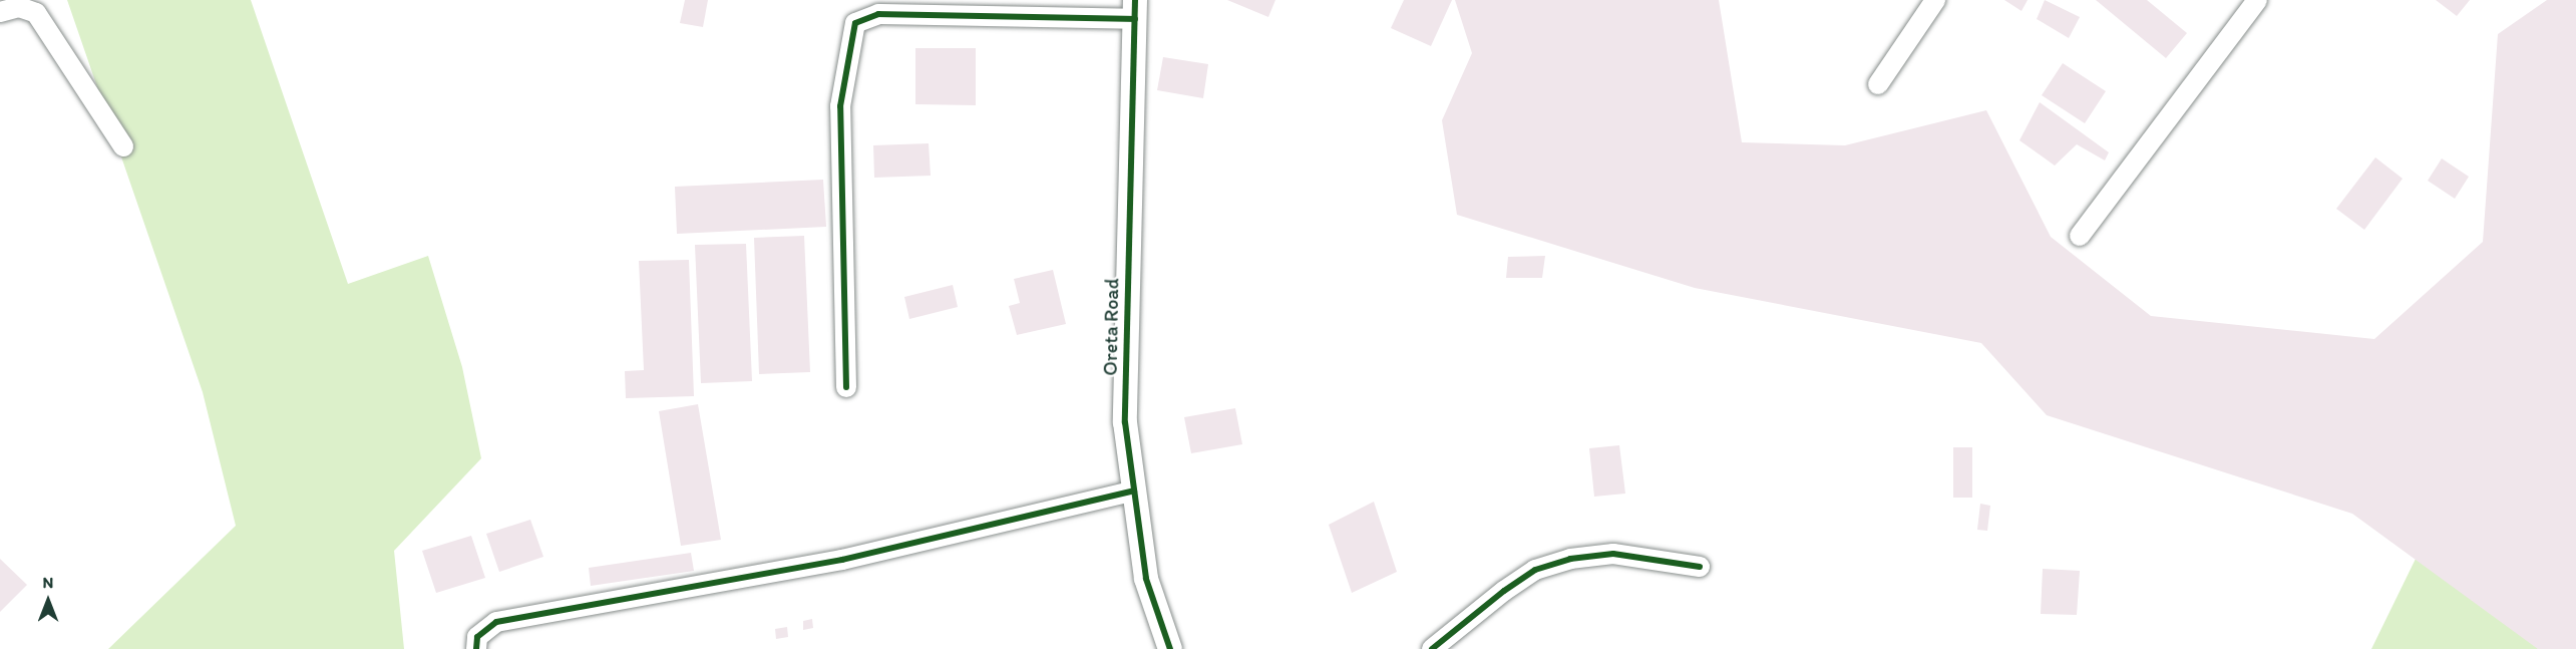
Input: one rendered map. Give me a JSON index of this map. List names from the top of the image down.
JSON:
{
  "streets": {
    "street": ["Oreta Road"]
  },
  "north": "top"
}
